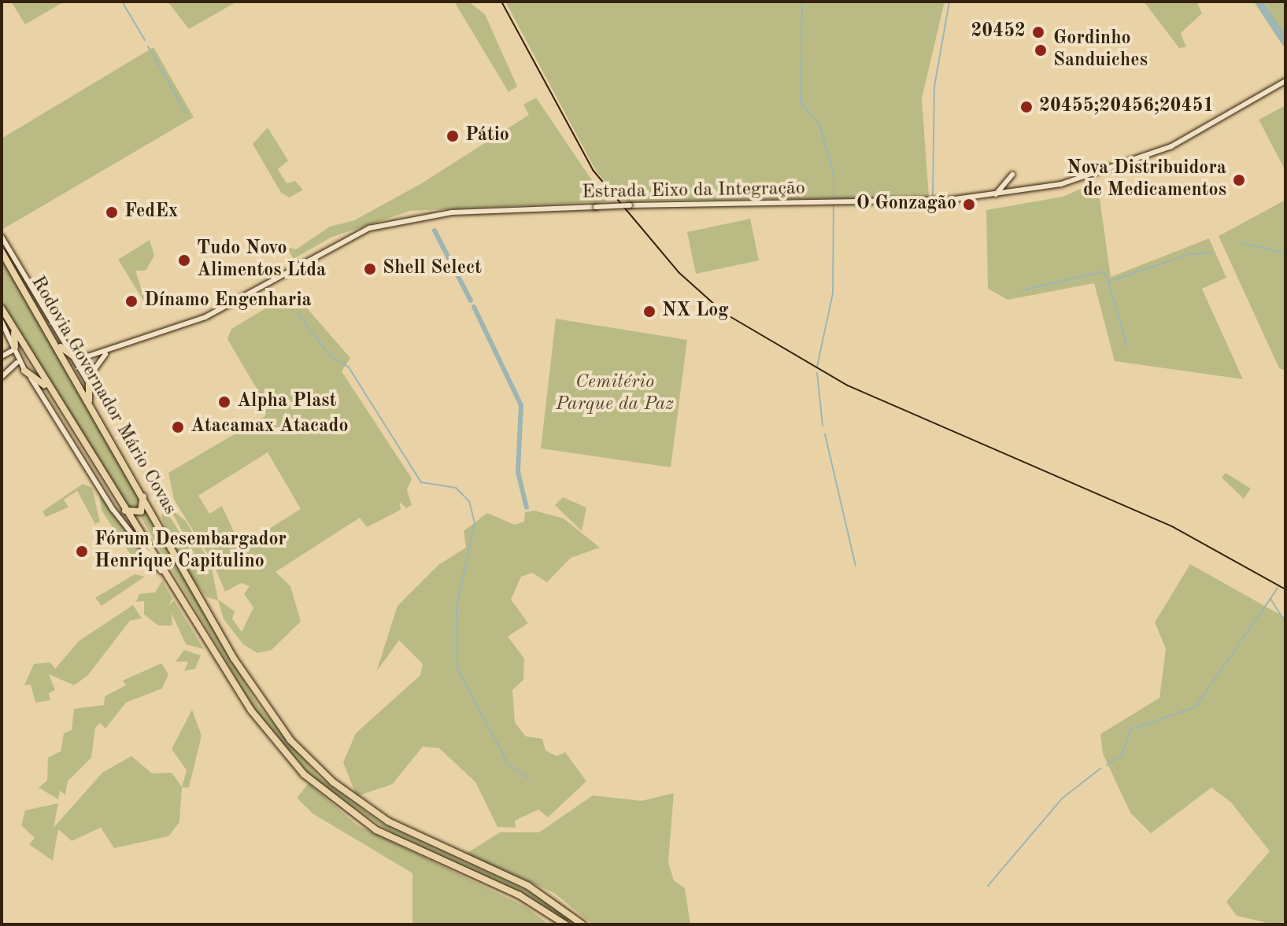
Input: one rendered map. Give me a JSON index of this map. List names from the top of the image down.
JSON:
{
  "streets": {
    "highway": ["Rodovia Governador Mário Covas"],
    "main road": ["Estrada Eixo da Integração"]
  },
  "parks": ["Cemitério Parque da Paz"],
  "places": [
    "20452",
    "Gordinho Sanduiches",
    "20455;20456;20451",
    "Pátio",
    "Nova Distribuidora de Medicamentos",
    "O Gonzagão",
    "FedEx",
    "Tudo Novo Alimentos Ltda",
    "Shell Select",
    "Dínamo Engenharia",
    "NX Log",
    "Alpha Plast",
    "Atacamax Atacado",
    "Fórum Desembargador Henrique Capitulino"
  ]
}
